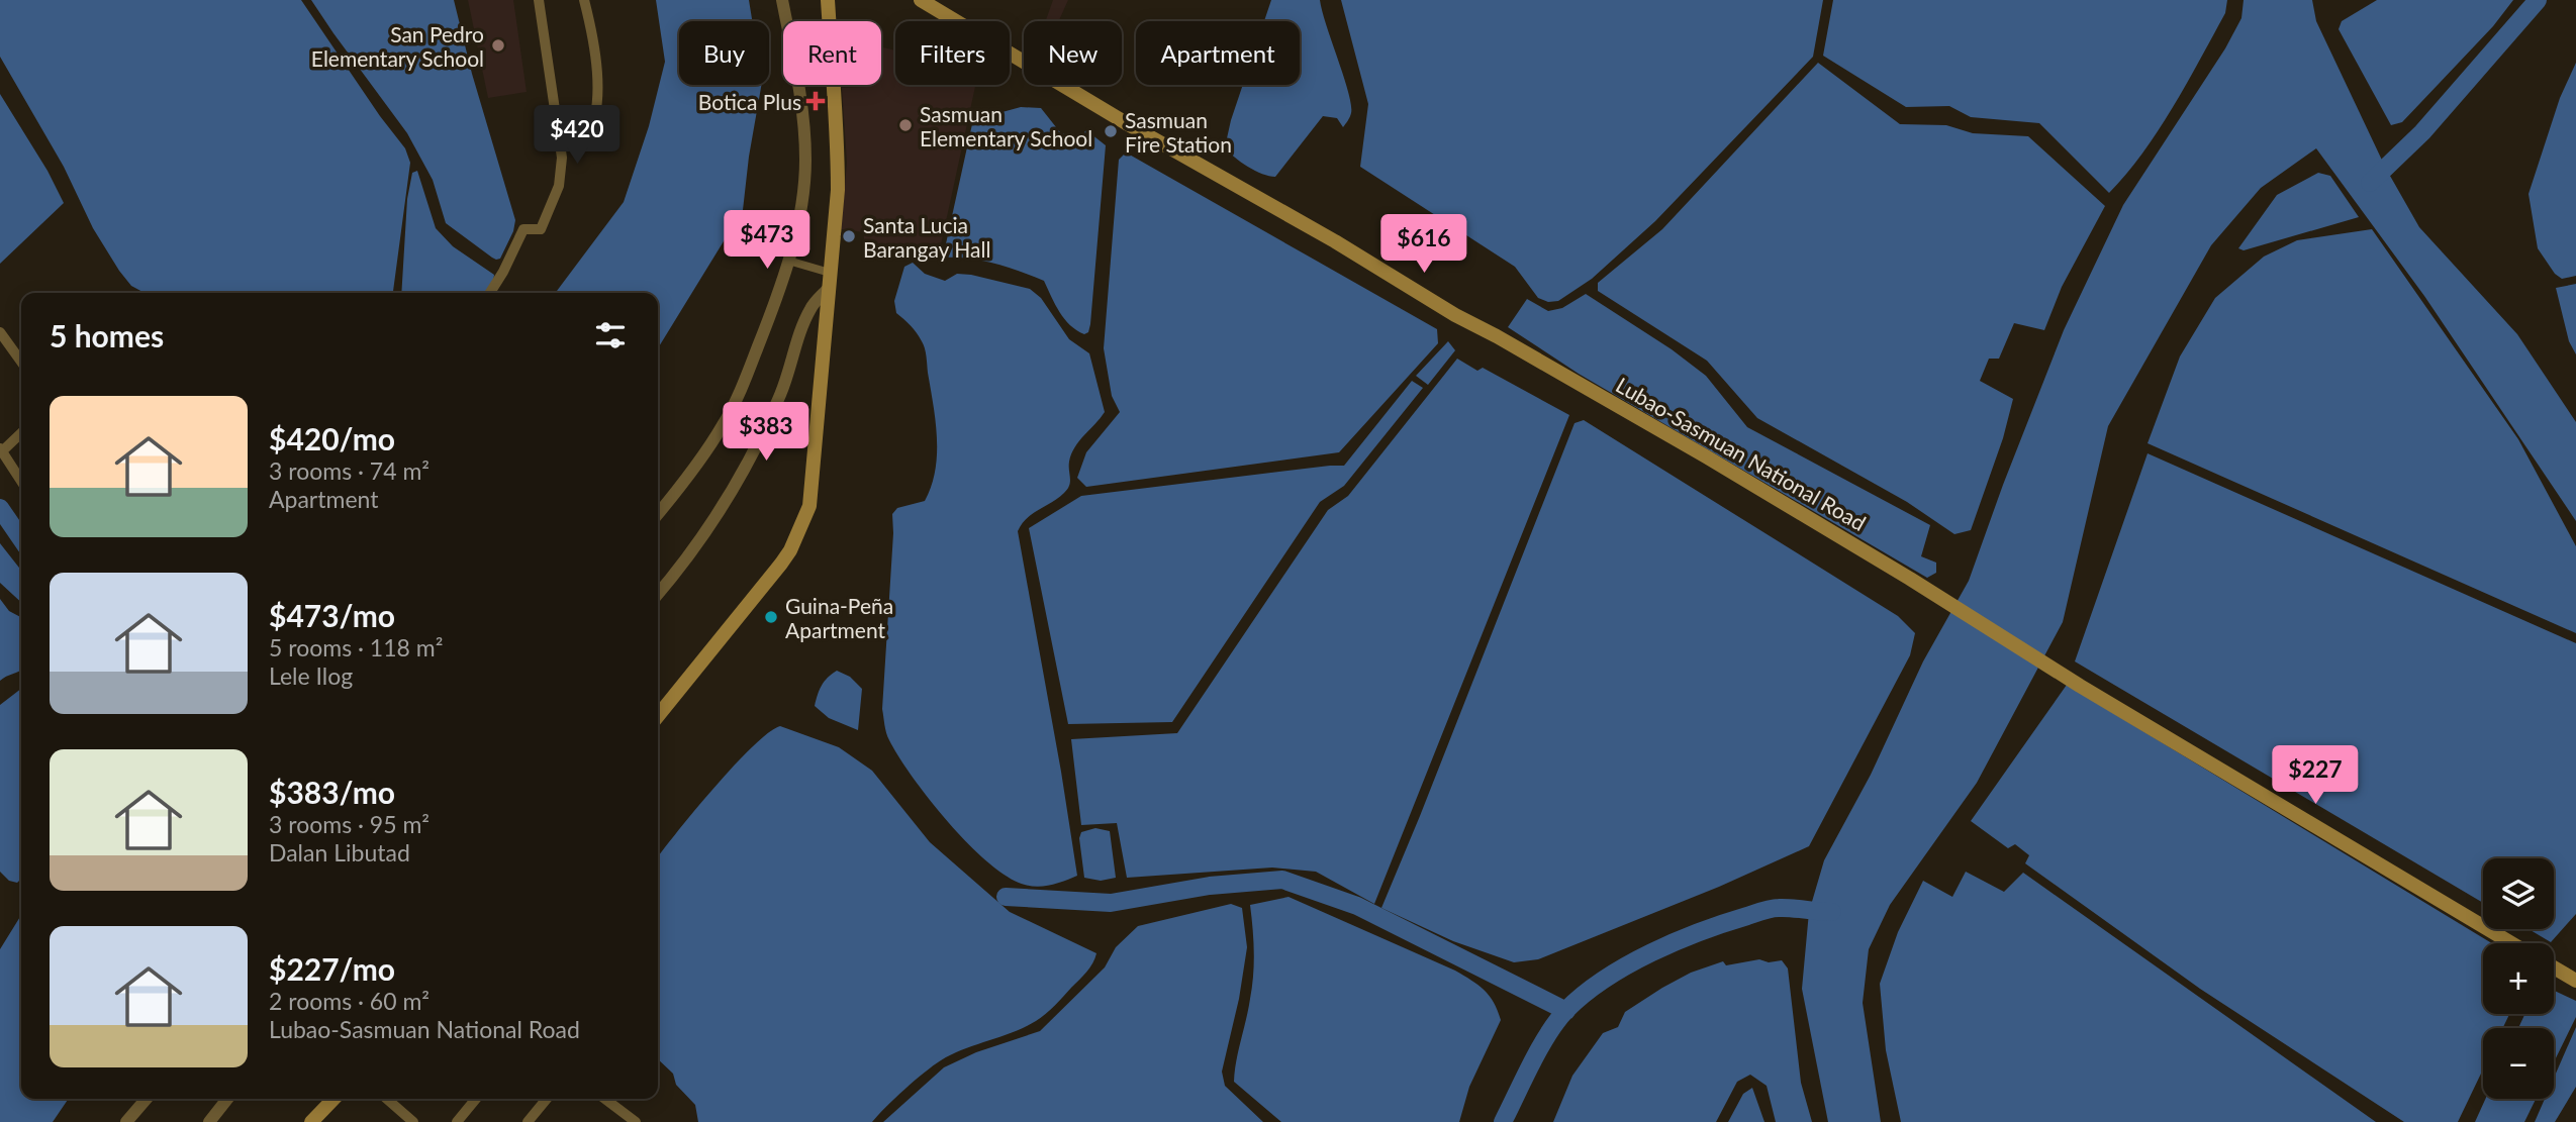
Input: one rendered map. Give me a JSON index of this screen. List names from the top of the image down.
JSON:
{
  "streets": {
    "main road": ["Lubao-Sasmuan National Road"]
  },
  "places": {
    "other": [
      "San Pedro Elementary School",
      "Sasmuan Elementary School",
      "Sasmuan Fire Station",
      "Santa Lucia Barangay Hall",
      "Guina-Peña Apartment"
    ],
    "health": ["Botica Plus"]
  },
  "page": {
    "chip": [
      "Buy",
      "Rent",
      "Filters",
      "New",
      "Apartment"
    ],
    "price": [
      "$420",
      "$473",
      "$616",
      "$383",
      "$227"
    ],
    "heading": "5 homes",
    "list": [
      {
        "name": "$420/mo",
        "note": "3 rooms · 74 m² · Apartment"
      },
      {
        "name": "$473/mo",
        "note": "5 rooms · 118 m² · Lele Ilog"
      },
      {
        "name": "$383/mo",
        "note": "3 rooms · 95 m² · Dalan Libutad"
      },
      {
        "name": "$227/mo",
        "note": "2 rooms · 60 m² · Lubao-Sasmuan National Road"
      }
    ],
    "map_buttons": ["+", "−"]
  }
}
